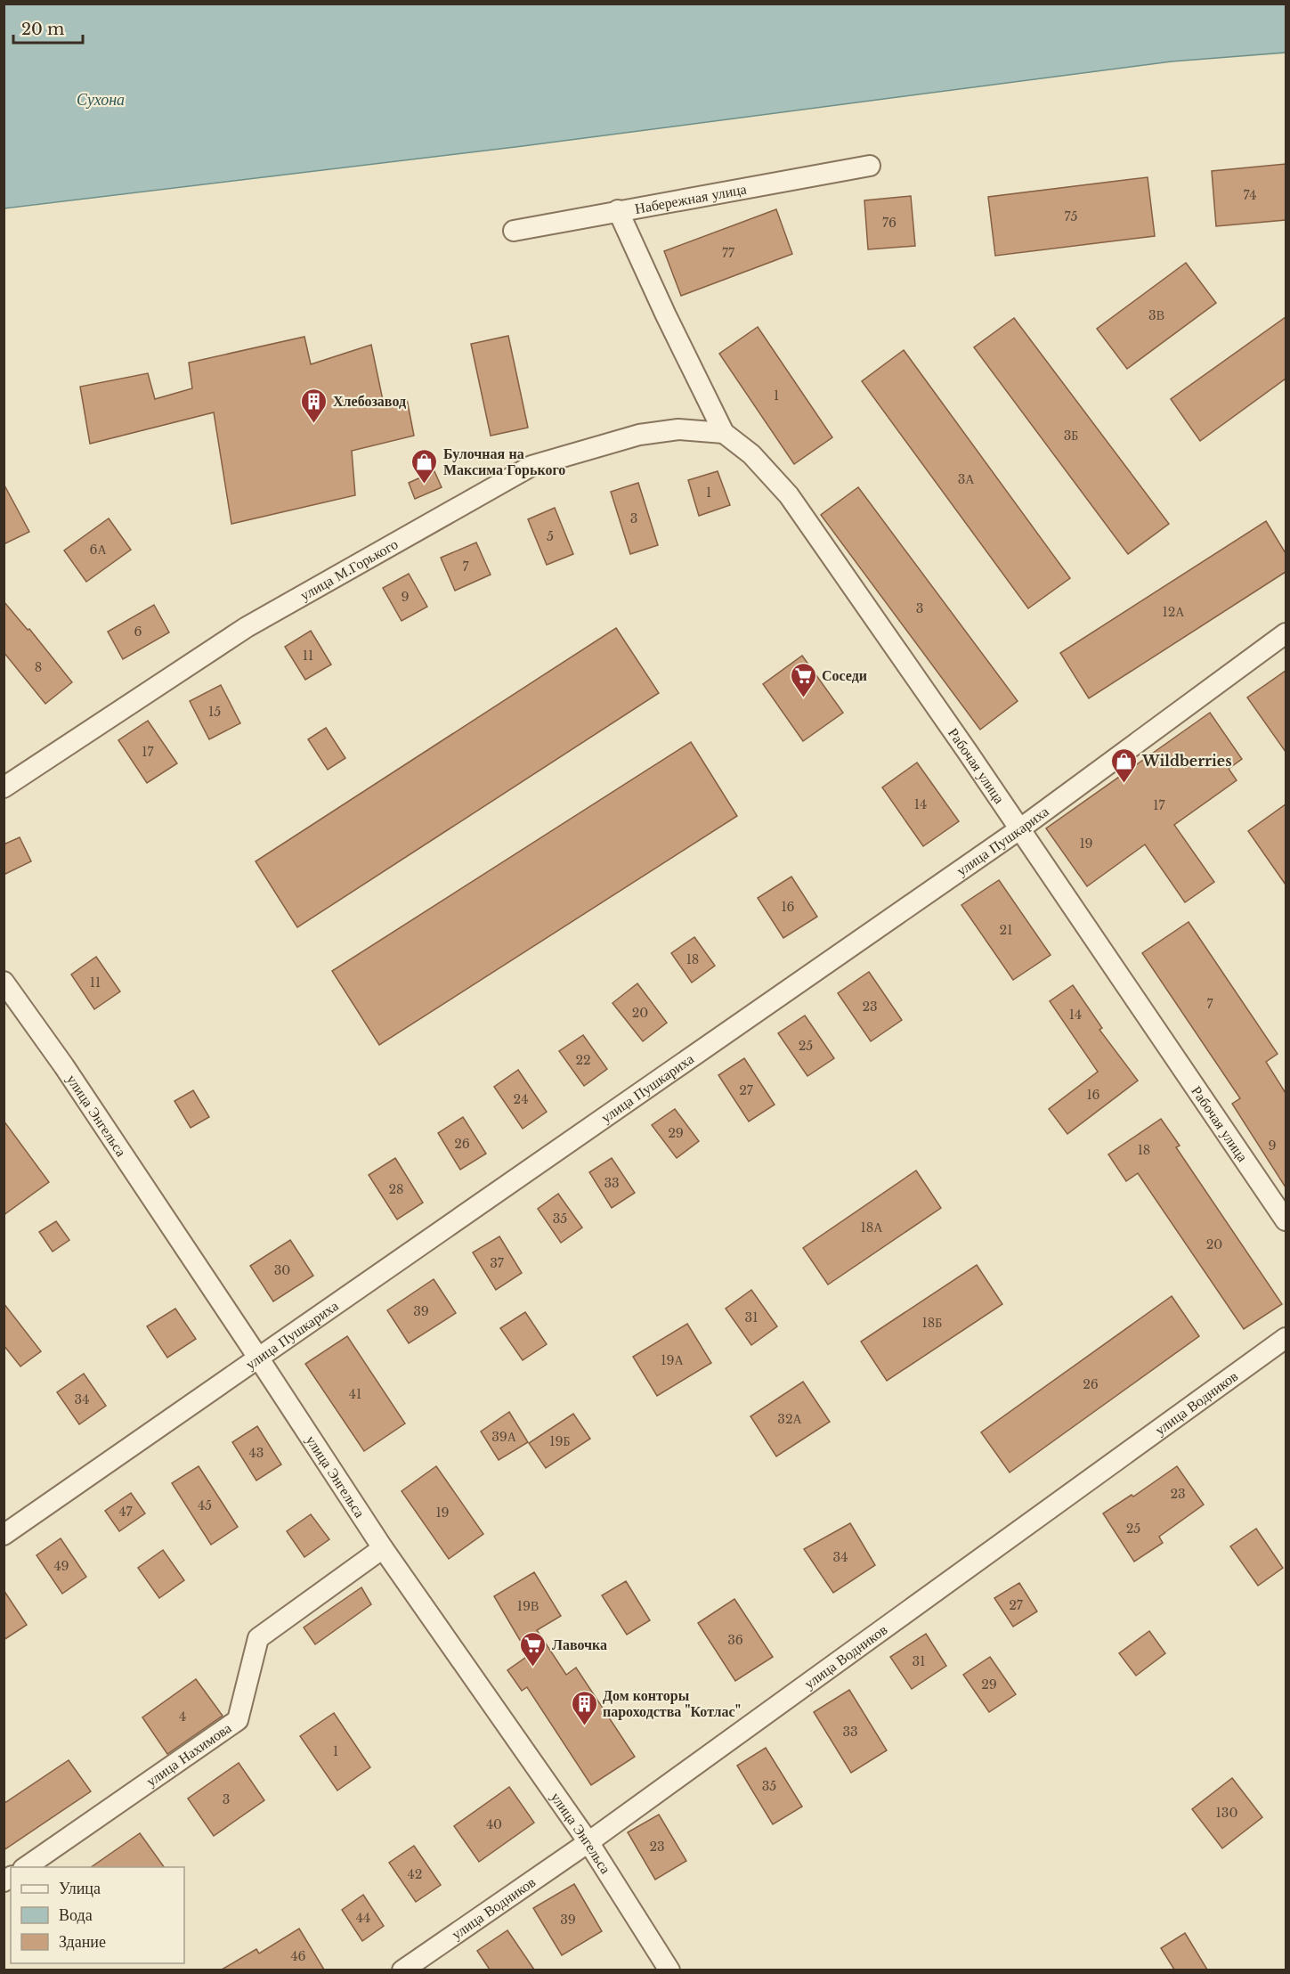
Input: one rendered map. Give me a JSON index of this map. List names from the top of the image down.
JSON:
{
  "streets": {
    "street": [
      "Набережная улица",
      "улица М.Горького",
      "Рабочая улица",
      "улица Пушкариха",
      "улица Энгельса",
      "улица Водников",
      "улица Нахимова"
    ]
  },
  "crossings": [
    ["улица М.Горького", "Рабочая улица"],
    ["Рабочая улица", "улица Пушкариха"],
    ["улица Пушкариха", "улица Энгельса"],
    ["улица Энгельса", "улица Водников"],
    ["улица Энгельса", "улица Нахимова"]
  ],
  "water": ["Сухона"],
  "places": {
    "building": ["Хлебозавод", "Дом конторы пароходства \"Котлас\""],
    "shop": ["Булочная на Максима Горького", "Wildberries"],
    "supermarket": ["Соседи", "Лавочка"]
  },
  "house_numbers": [
    "74",
    "75",
    "76",
    "77",
    "3В",
    "1",
    "3Б",
    "3А",
    "1",
    "3",
    "5",
    "6А",
    "7",
    "9",
    "3",
    "12А",
    "6",
    "11",
    "8",
    "15",
    "17",
    "14",
    "17",
    "19",
    "16",
    "21",
    "18",
    "11",
    "7",
    "23",
    "20",
    "14",
    "25",
    "22",
    "27",
    "16",
    "24",
    "29",
    "26",
    "9",
    "18",
    "33",
    "28",
    "35",
    "18А",
    "20",
    "37",
    "30",
    "39",
    "31",
    "18Б",
    "19А",
    "26",
    "41",
    "34",
    "32А",
    "39А",
    "19Б",
    "43",
    "23",
    "45",
    "47",
    "19",
    "25",
    "34",
    "49",
    "27",
    "19В",
    "36",
    "31",
    "29",
    "4",
    "33",
    "1",
    "35",
    "3",
    "130",
    "40",
    "23",
    "42",
    "44",
    "39",
    "46"
  ],
  "legend": ["Улица", "Вода", "Здание"],
  "scale_bar": "20 m"
}
